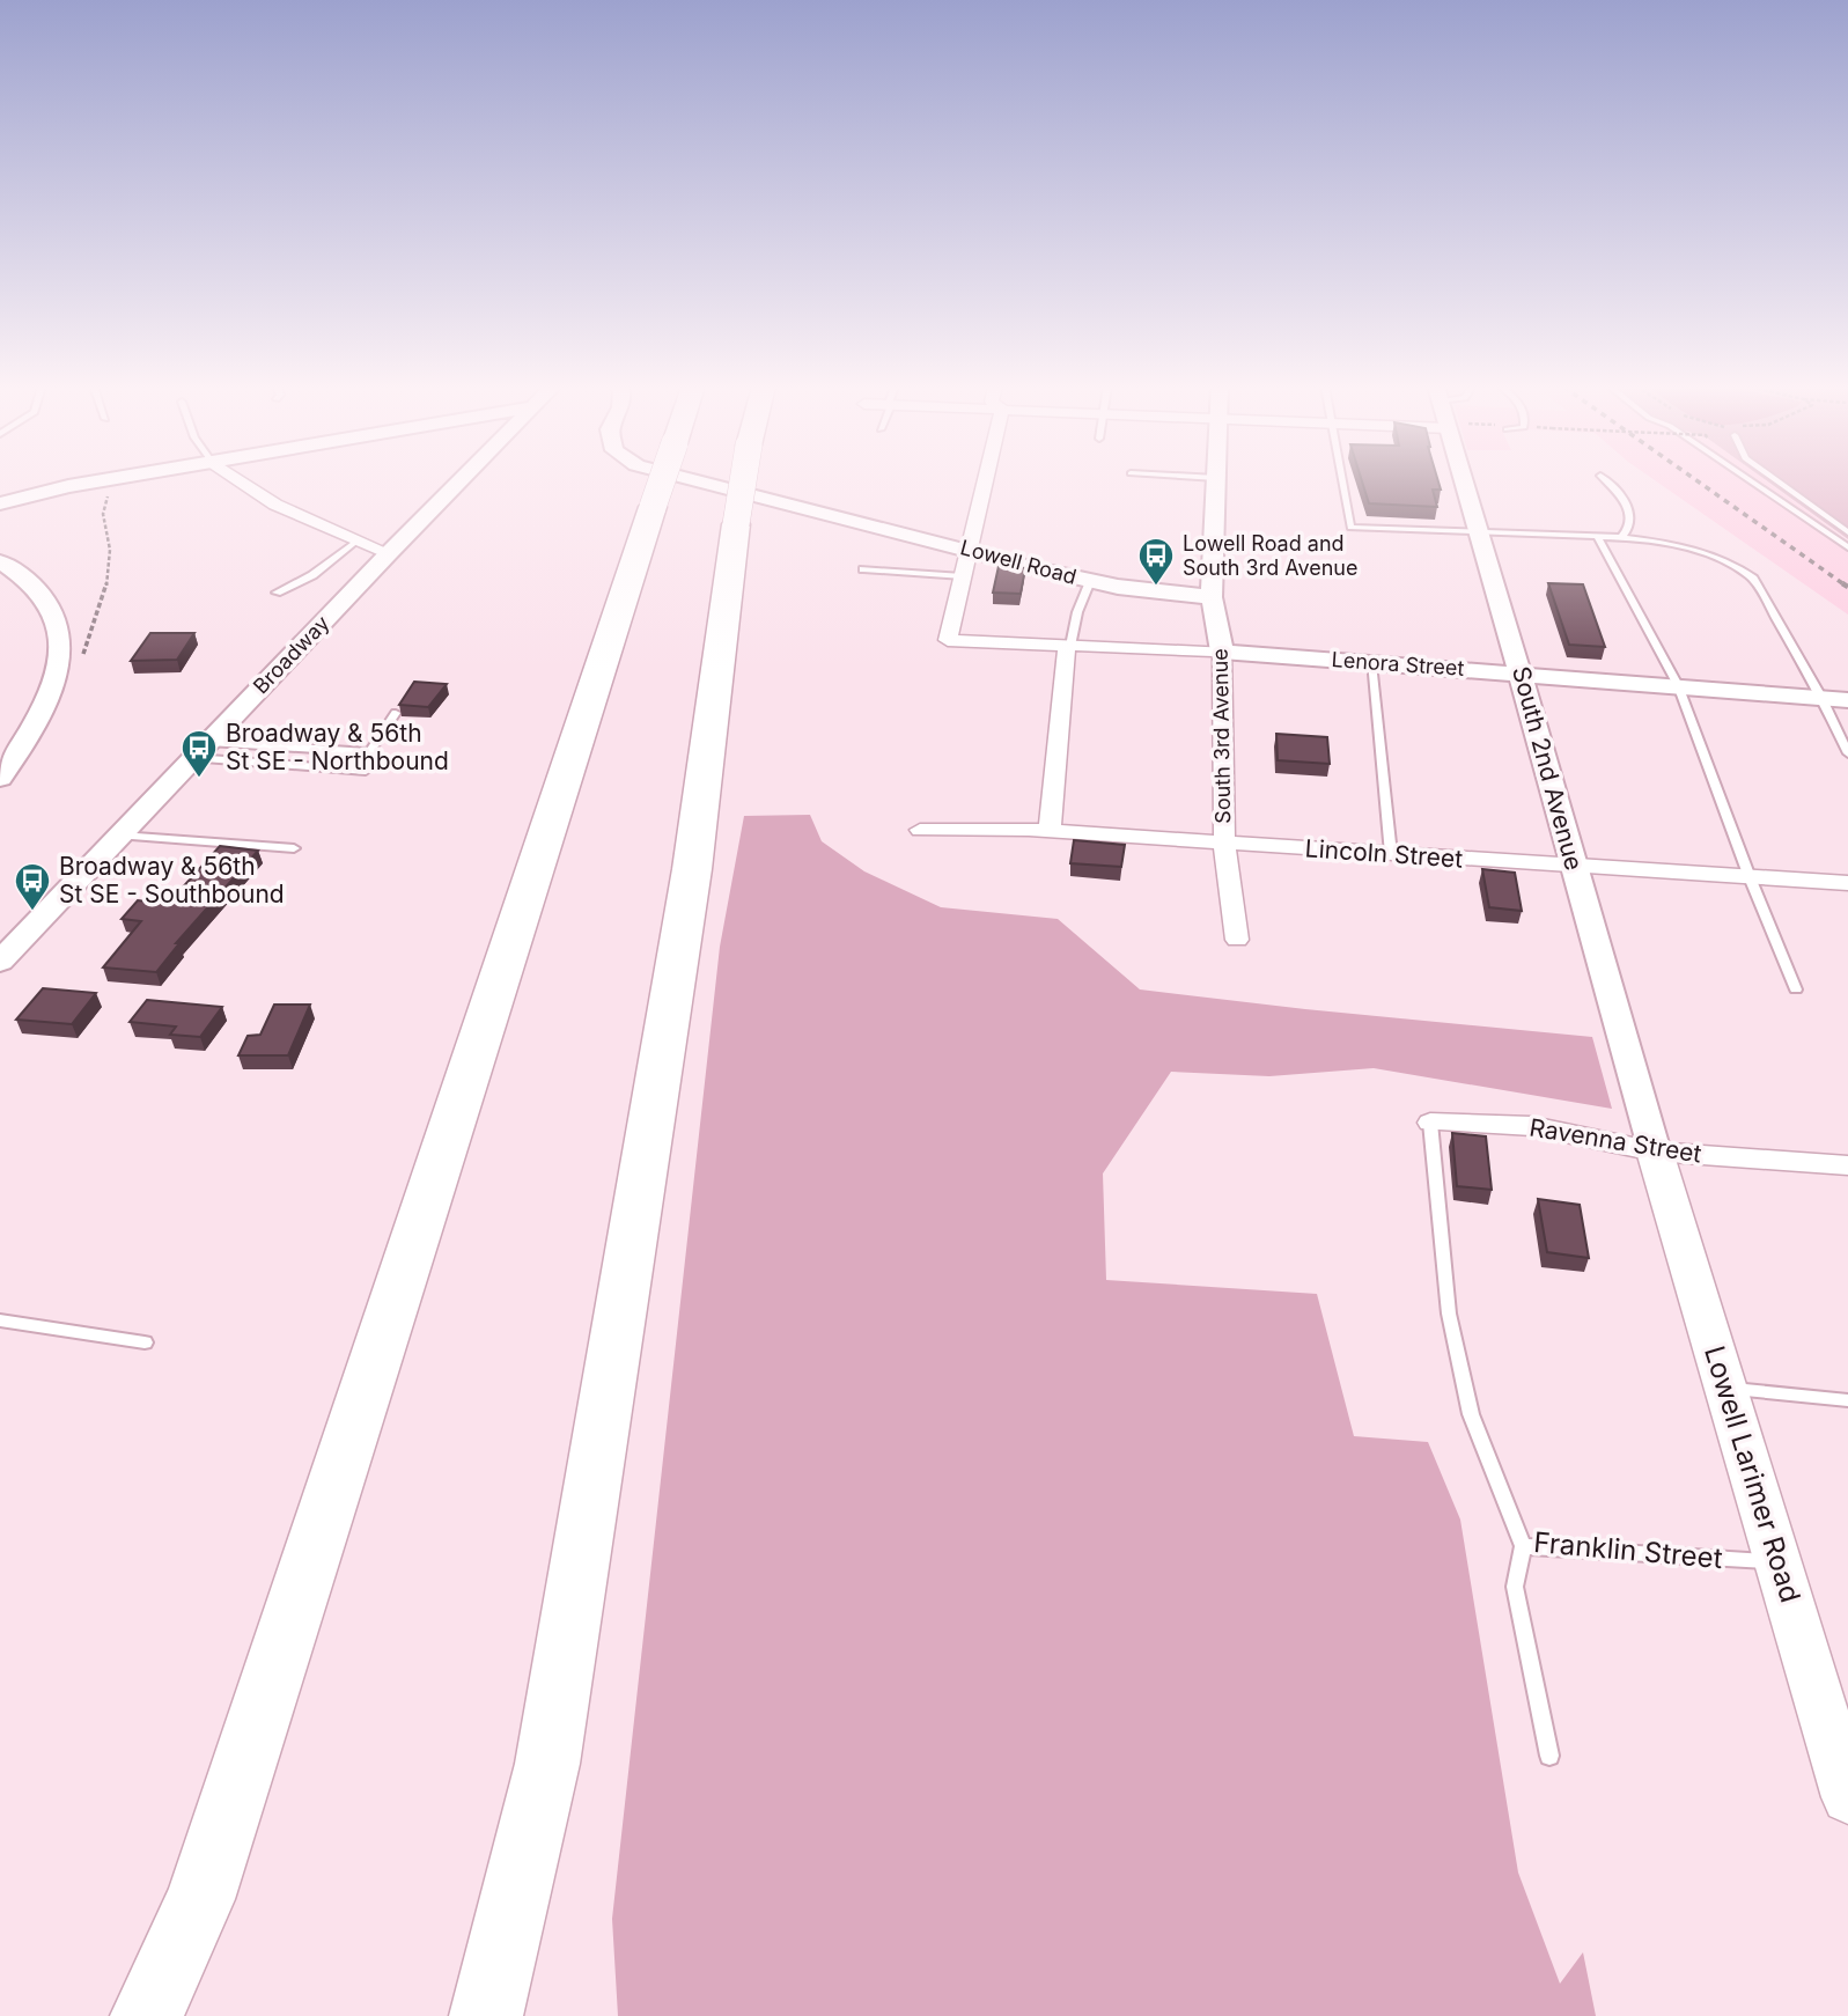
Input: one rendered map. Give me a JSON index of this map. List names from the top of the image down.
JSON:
{
  "streets": {
    "main road": ["Lowell Larimer Road"],
    "street": [
      "Lowell Road",
      "Broadway",
      "Lenora Street",
      "South 3rd Avenue",
      "South 2nd Avenue",
      "Lincoln Street",
      "Ravenna Street"
    ],
    "lane": ["Franklin Street"]
  },
  "crossings": [
    ["Lowell Road", "South 3rd Avenue"],
    ["Lenora Street", "South 3rd Avenue"],
    ["Lenora Street", "South 2nd Avenue"],
    ["South 3rd Avenue", "Lincoln Street"],
    ["South 2nd Avenue", "Lincoln Street"],
    ["South 2nd Avenue", "Ravenna Street"],
    ["South 2nd Avenue", "Lowell Larimer Road"],
    ["Ravenna Street", "Lowell Larimer Road"],
    ["Ravenna Street", "Franklin Street"],
    ["Lowell Larimer Road", "Franklin Street"]
  ],
  "places": {
    "bus stop": ["Lowell Road and South 3rd Avenue", "Broadway & 56th St SE - Northbound", "Broadway & 56th St SE - Southbound"]
  }
}
